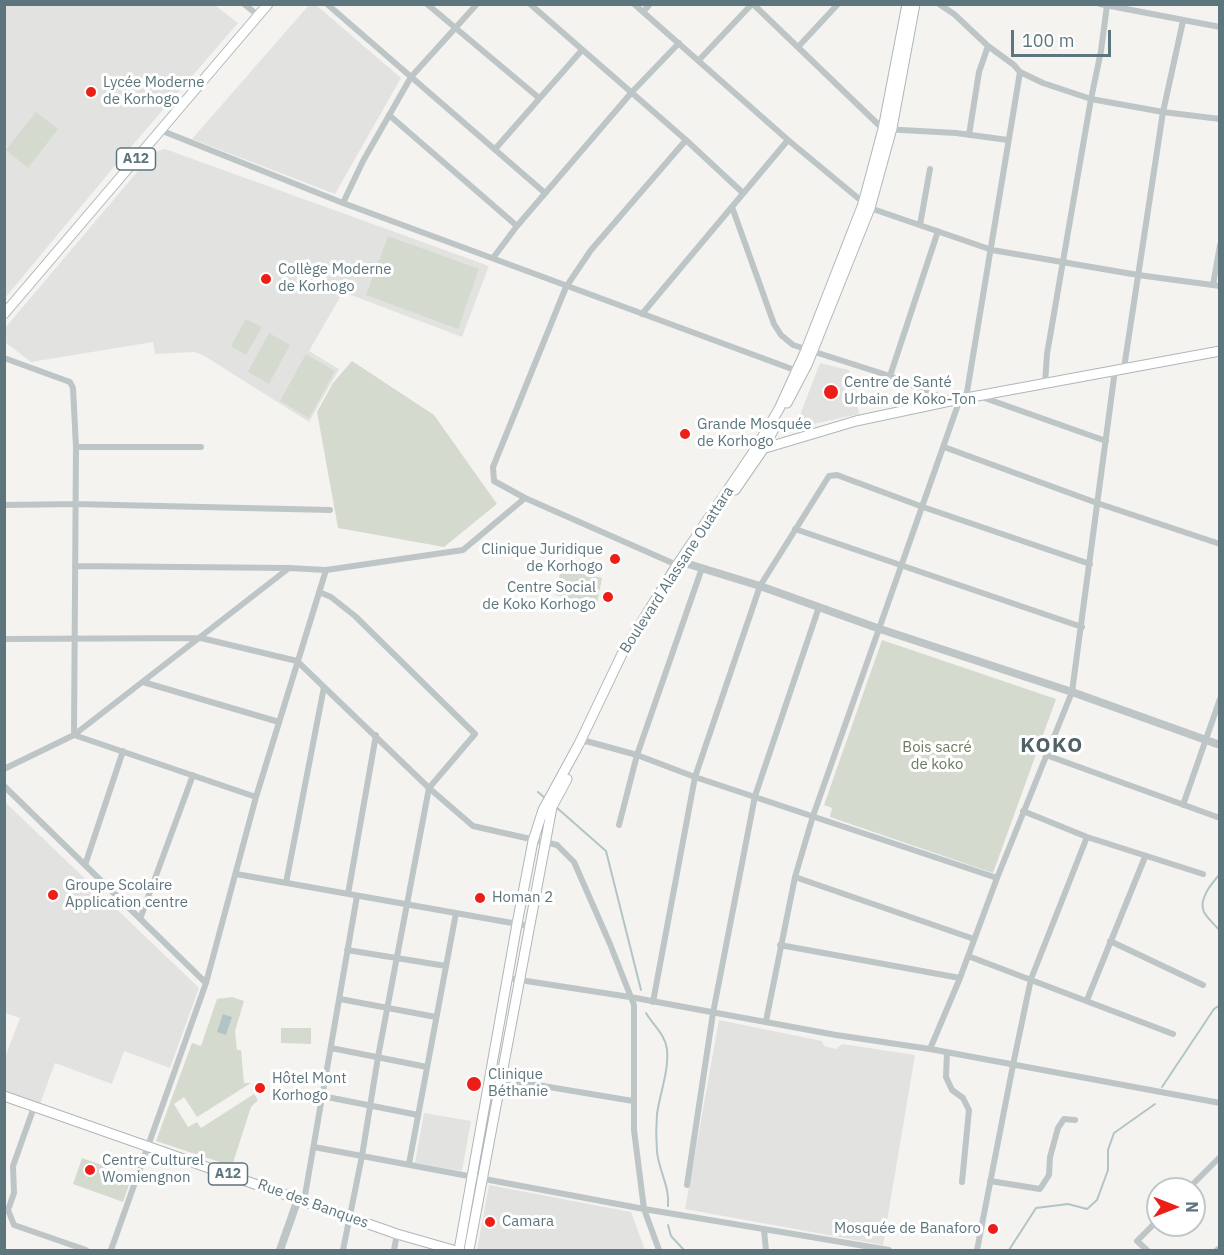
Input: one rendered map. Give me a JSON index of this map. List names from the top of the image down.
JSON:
{
  "streets": {
    "main road": ["A12", "Boulevard Alassane Ouattara", "Rue des Banques"]
  },
  "districts": ["KOKO"],
  "parks": ["Bois sacré de koko"],
  "places": [
    "Lycée Moderne de Korhogo",
    "Collège Moderne de Korhogo",
    "Centre de Santé Urbain de Koko-Ton",
    "Grande Mosquée de Korhogo",
    "Clinique Juridique de Korhogo",
    "Centre Social de Koko Korhogo",
    "Groupe Scolaire Application centre",
    "Homan 2",
    "Clinique Béthanie",
    "Hôtel Mont Korhogo",
    "Centre Culturel Womiengnon",
    "Camara",
    "Mosquée de Banaforo"
  ],
  "scale_bar": "100 m",
  "north": "right"
}
